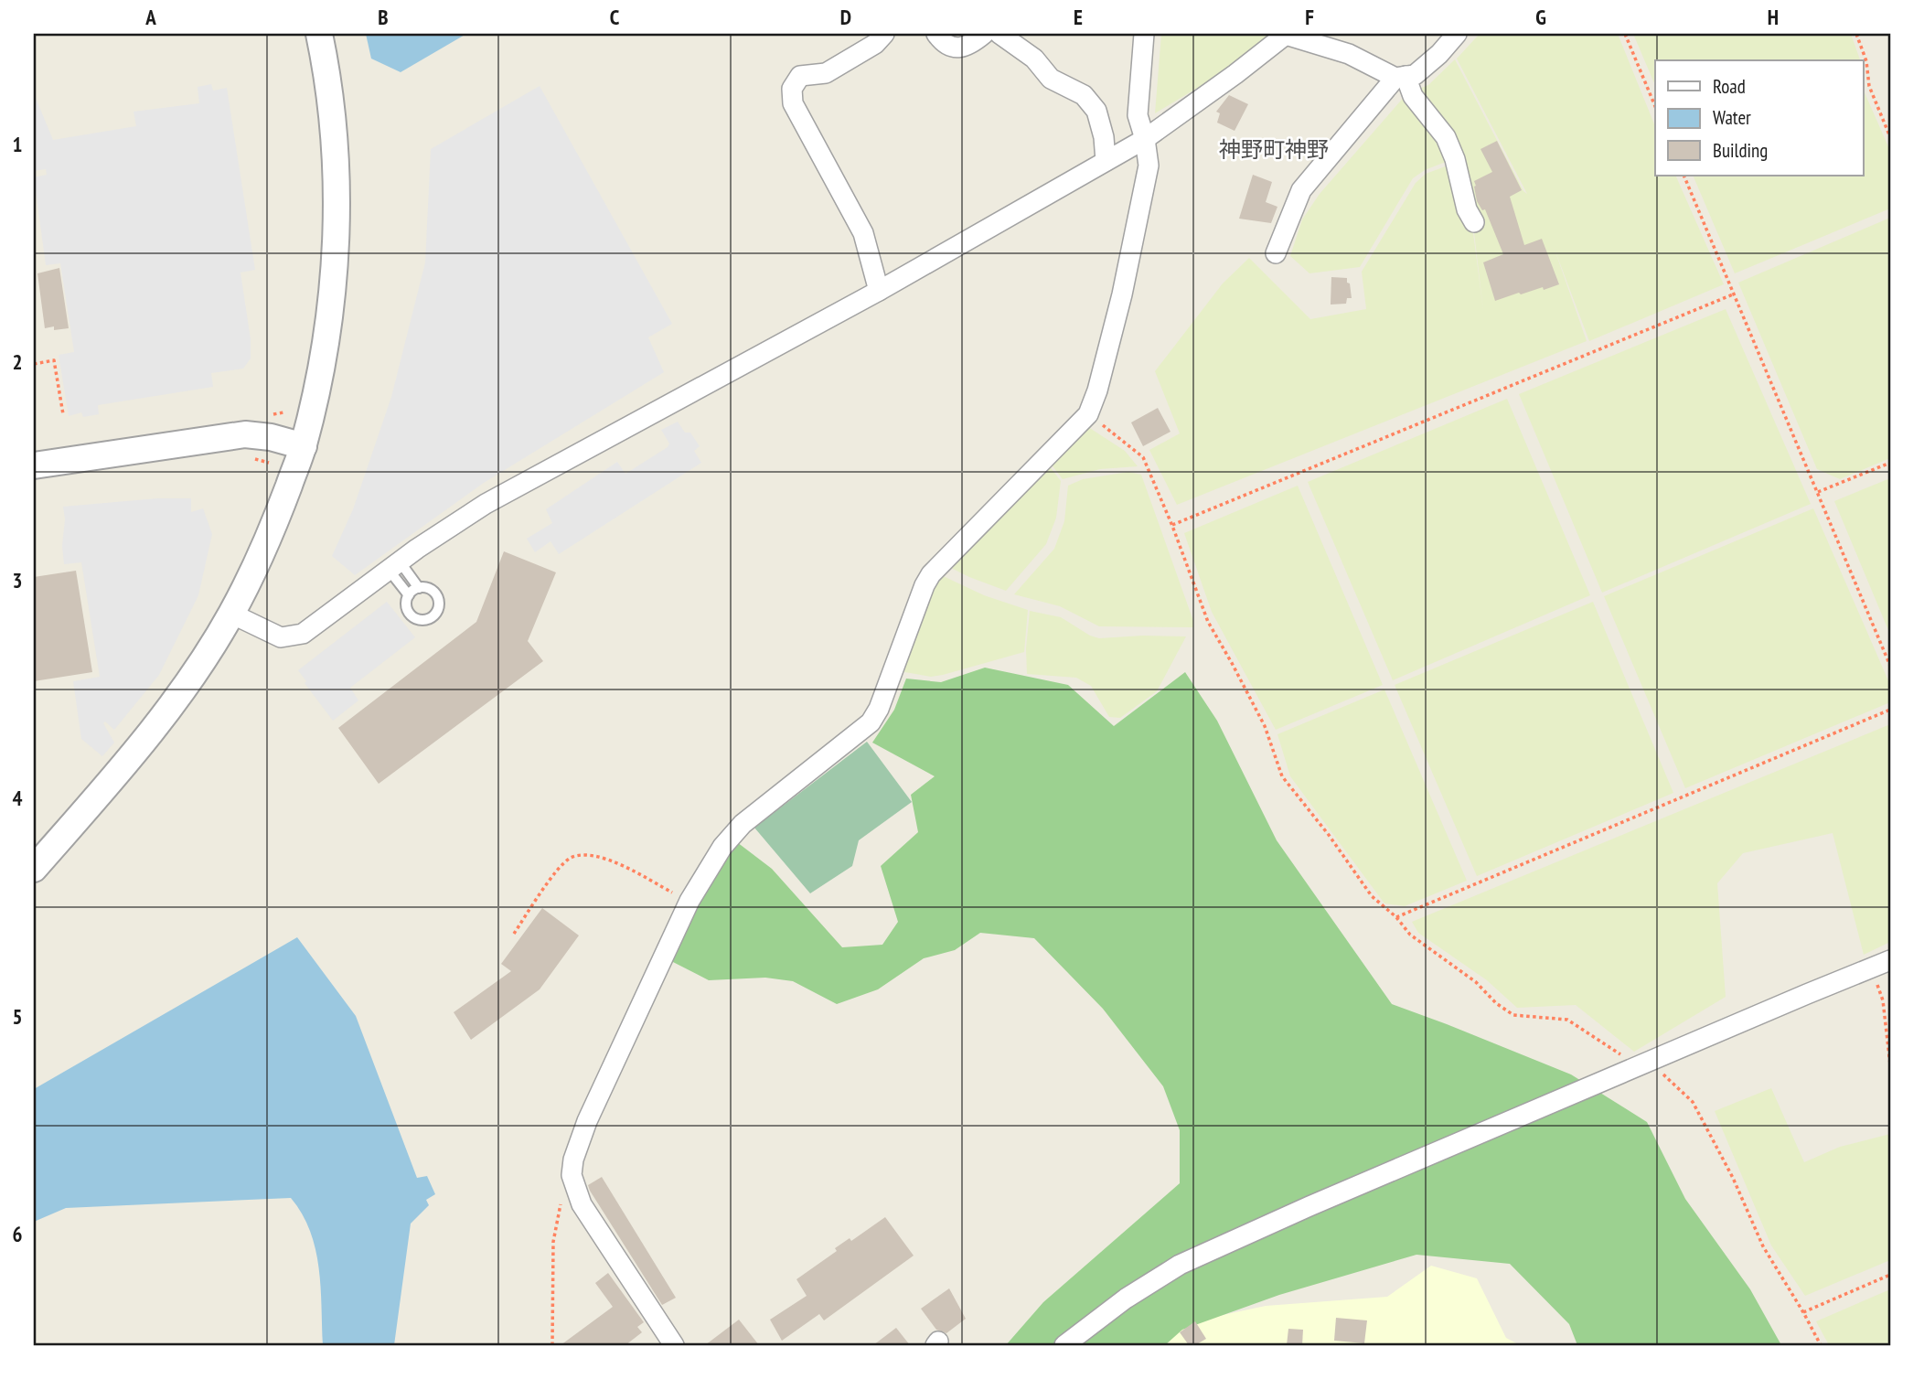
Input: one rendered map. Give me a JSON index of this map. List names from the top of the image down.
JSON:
{
  "districts": ["神野町神野"],
  "legend": ["Road", "Water", "Building"],
  "grid": {
    "columns": [
      "A",
      "B",
      "C",
      "D",
      "E",
      "F",
      "G",
      "H"
    ],
    "rows": [
      "1",
      "2",
      "3",
      "4",
      "5",
      "6"
    ]
  }
}
